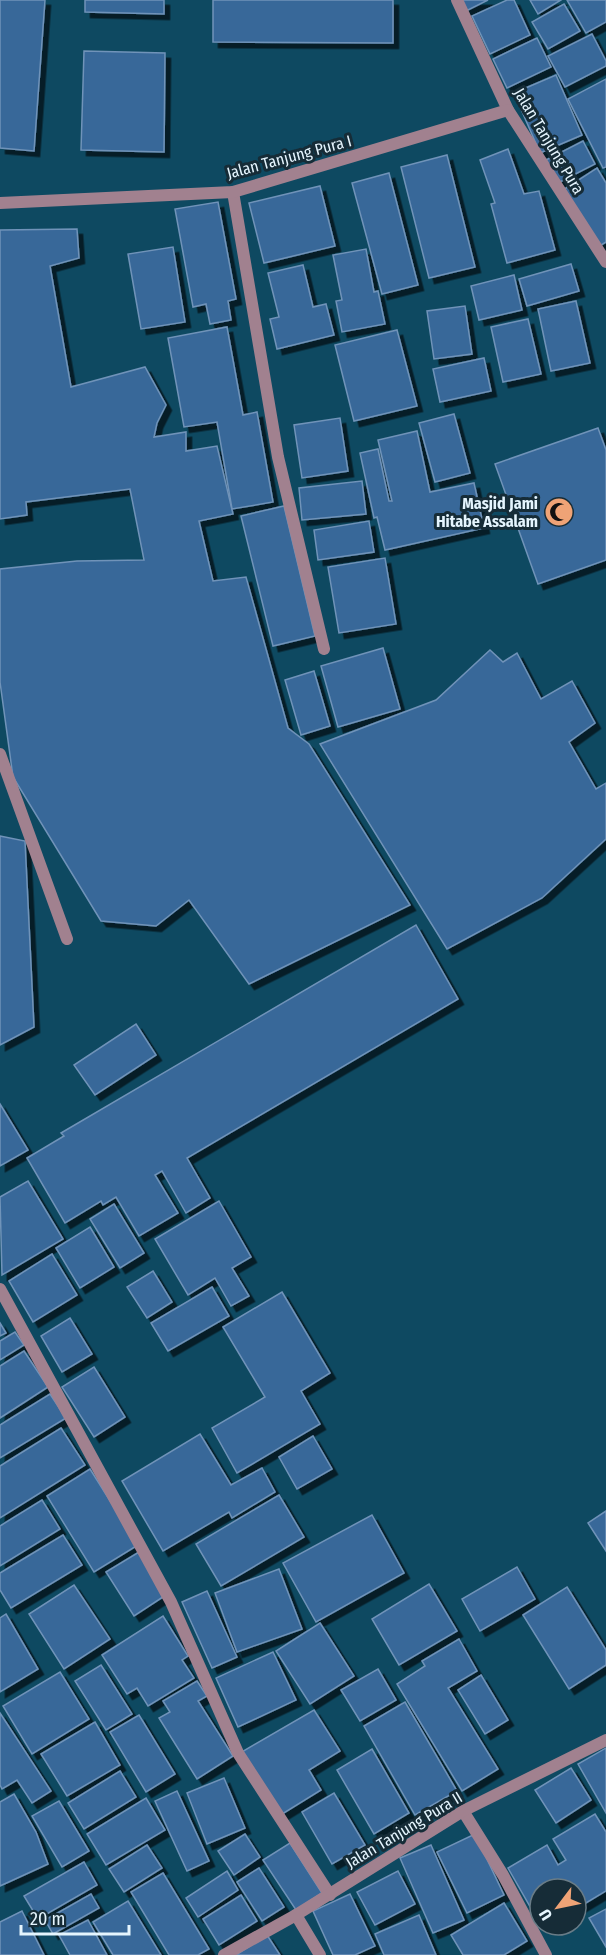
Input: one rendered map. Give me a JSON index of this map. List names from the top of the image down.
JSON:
{
  "streets": {
    "street": ["Jalan Tanjung Pura", "Jalan Tanjung Pura I", "Jalan Tanjung Pura II"]
  },
  "crossings": [
    ["Jalan Tanjung Pura", "Jalan Tanjung Pura I"]
  ],
  "places": {
    "mosque": ["Masjid Jami Hitabe Assalam"]
  },
  "scale_bar": "20 m",
  "north": "bottom left"
}
